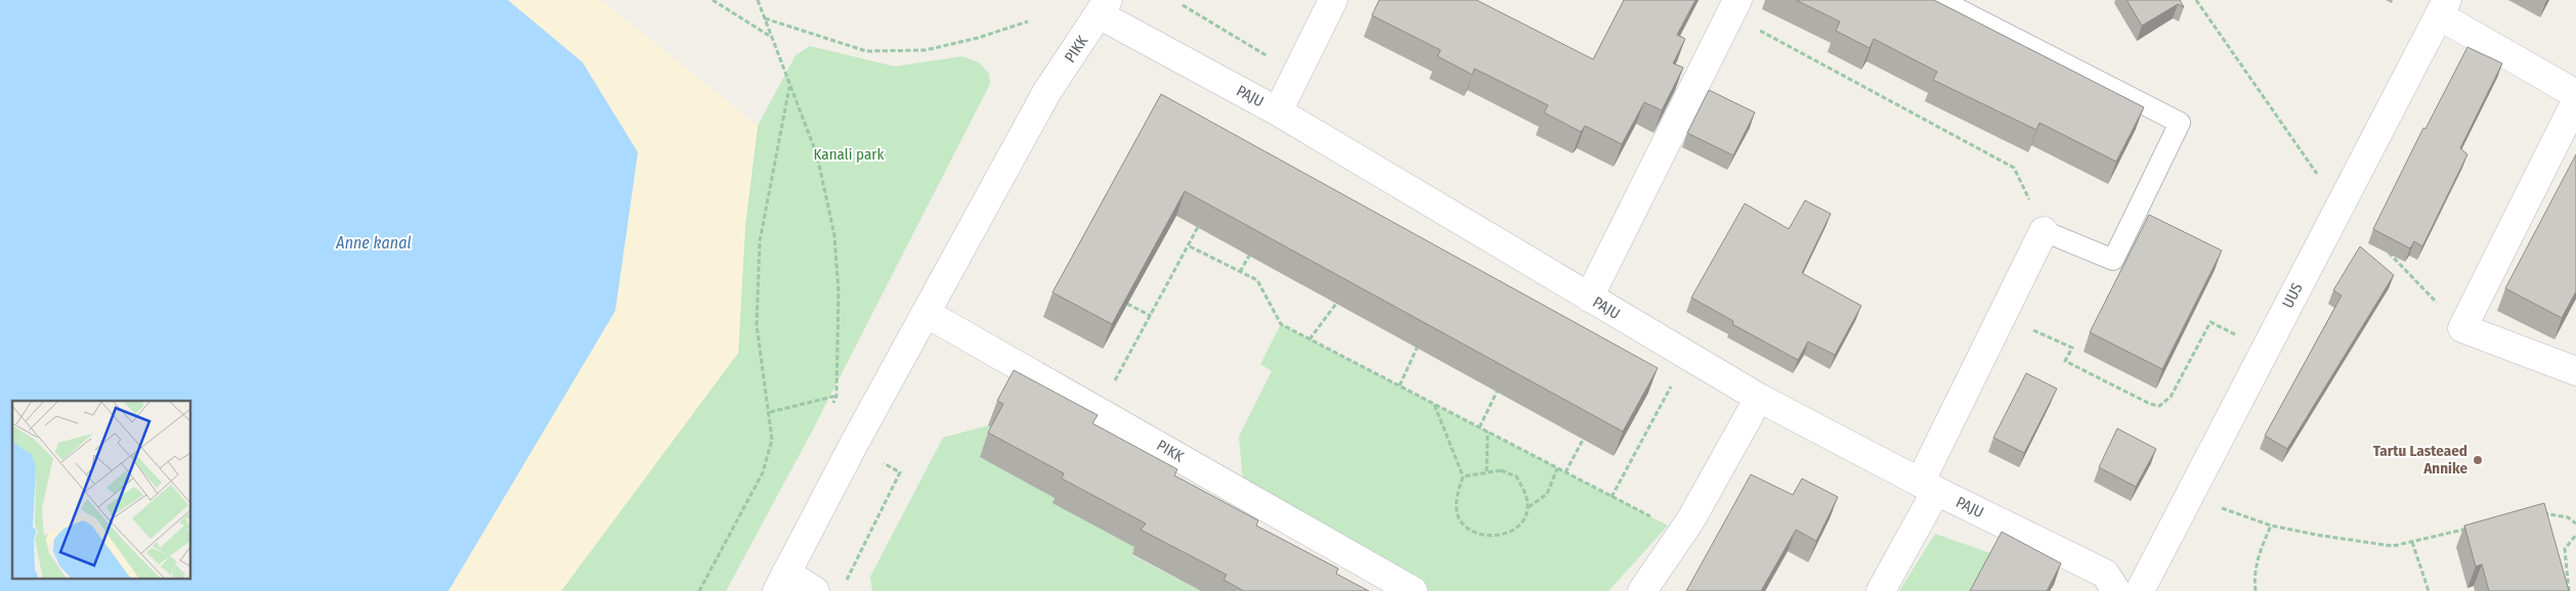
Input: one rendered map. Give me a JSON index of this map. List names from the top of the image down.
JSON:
{
  "streets": {
    "street": ["PIKK", "PAJU", "UUS"]
  },
  "crossings": [
    ["PIKK", "PAJU"]
  ],
  "water": ["Anne kanal"],
  "parks": ["Kanali park"],
  "places": ["Tartu Lasteaed Annike"]
}
